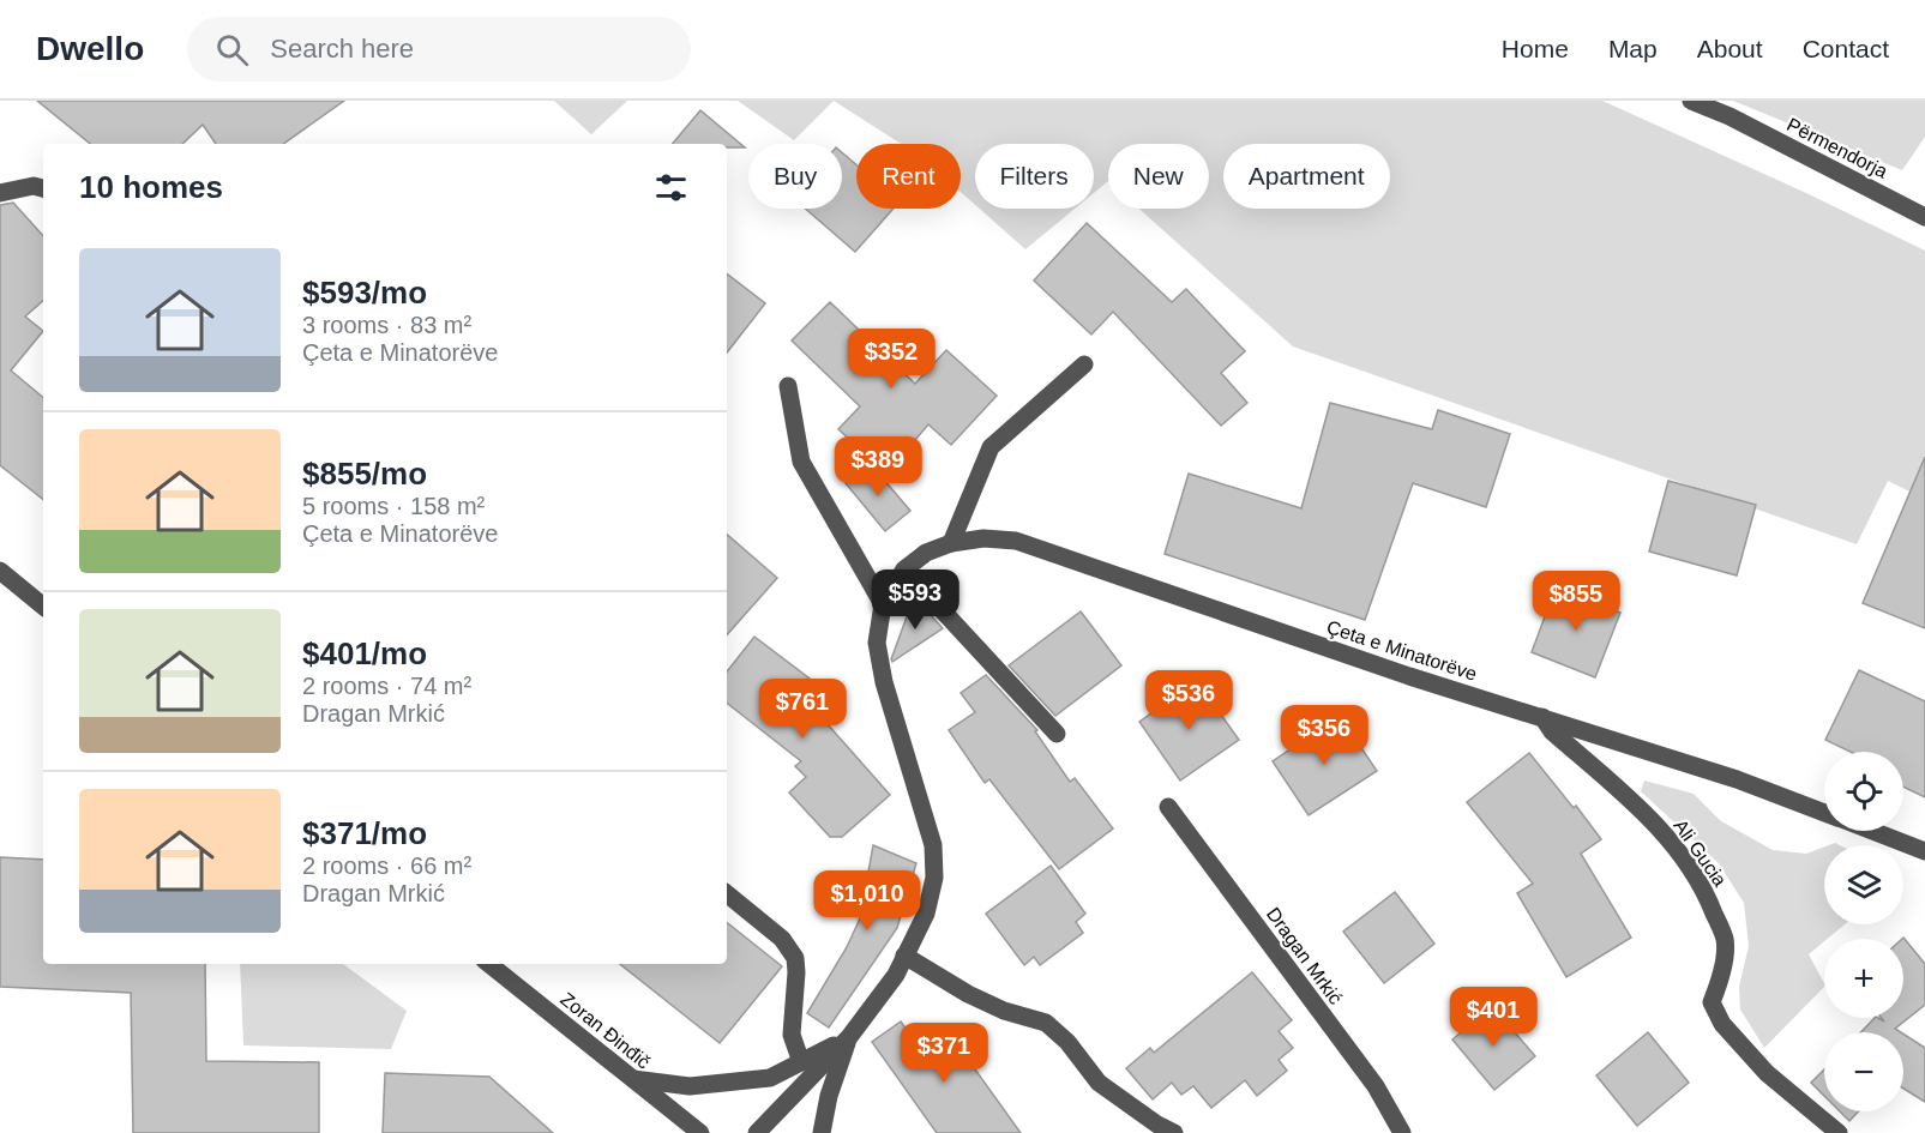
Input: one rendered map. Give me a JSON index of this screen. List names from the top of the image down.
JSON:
{
  "streets": {
    "street": [
      "Përmendorja",
      "Çeta e Minatorëve",
      "Ali Gucia",
      "Dragan Mrkić",
      "Zoran Đinđič"
    ]
  },
  "crossings": [
    ["Çeta e Minatorëve", "Ali Gucia"],
    ["Çeta e Minatorëve", "Zoran Đinđič"]
  ],
  "page": {
    "header": "Dwello",
    "search": "Search here",
    "nav": [
      "Home",
      "Map",
      "About",
      "Contact"
    ],
    "chip": [
      "Buy",
      "Rent",
      "Filters",
      "New",
      "Apartment"
    ],
    "heading": "10 homes",
    "list": [
      {
        "name": "$593/mo",
        "note": "3 rooms · 83 m² · Çeta e Minatorëve"
      },
      {
        "name": "$855/mo",
        "note": "5 rooms · 158 m² · Çeta e Minatorëve"
      },
      {
        "name": "$401/mo",
        "note": "2 rooms · 74 m² · Dragan Mrkić"
      },
      {
        "name": "$371/mo",
        "note": "2 rooms · 66 m² · Dragan Mrkić"
      }
    ],
    "price": [
      "$352",
      "$389",
      "$593",
      "$855",
      "$536",
      "$761",
      "$356",
      "$1,010",
      "$401",
      "$371"
    ],
    "map_buttons": ["+", "−"]
  }
}
